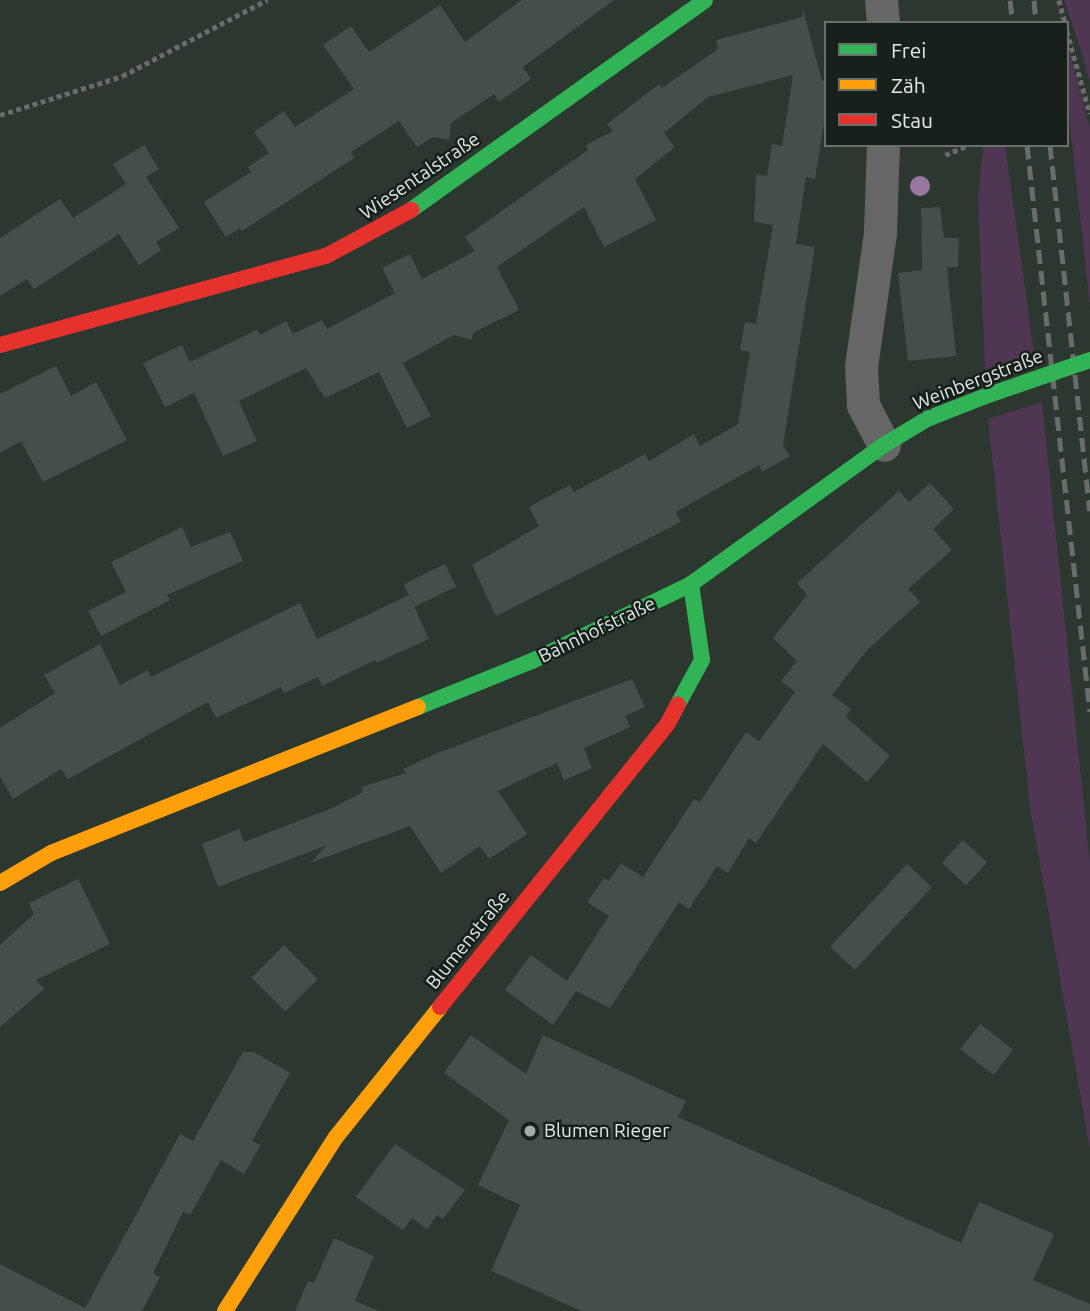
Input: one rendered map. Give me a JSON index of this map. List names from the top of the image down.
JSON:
{
  "streets": {
    "street": [
      "Wiesentalstraße",
      "Weinbergstraße",
      "Bahnhofstraße",
      "Blumenstraße"
    ]
  },
  "crossings": [
    ["Weinbergstraße", "Bahnhofstraße"],
    ["Bahnhofstraße", "Blumenstraße"]
  ],
  "places": ["Blumen Rieger"],
  "legend": ["Frei", "Zäh", "Stau"]
}
